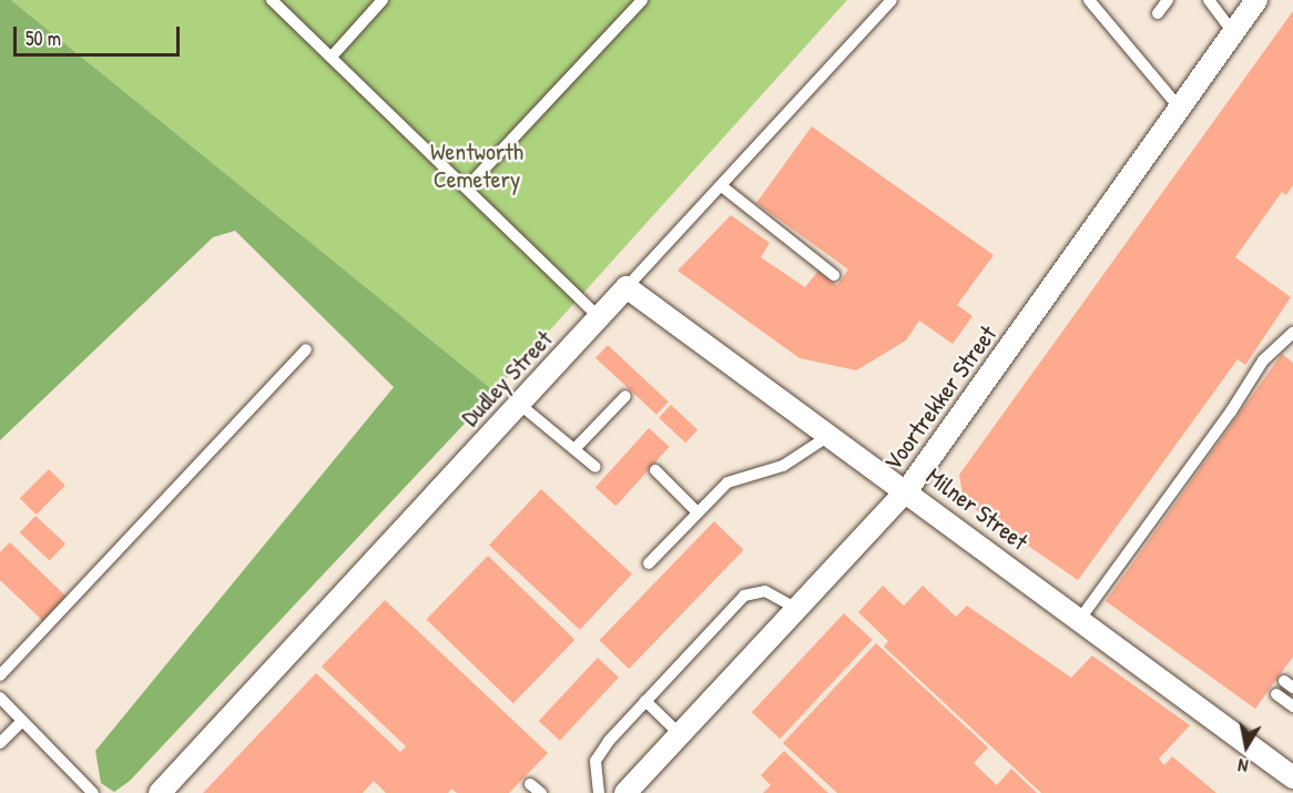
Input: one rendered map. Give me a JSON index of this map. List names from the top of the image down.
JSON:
{
  "streets": {
    "street": ["Dudley Street", "Voortrekker Street", "Milner Street"]
  },
  "crossings": [
    ["Dudley Street", "Milner Street"],
    ["Voortrekker Street", "Milner Street"]
  ],
  "parks": ["Wentworth Cemetery"],
  "scale_bar": "50 m",
  "north": "bottom"
}
